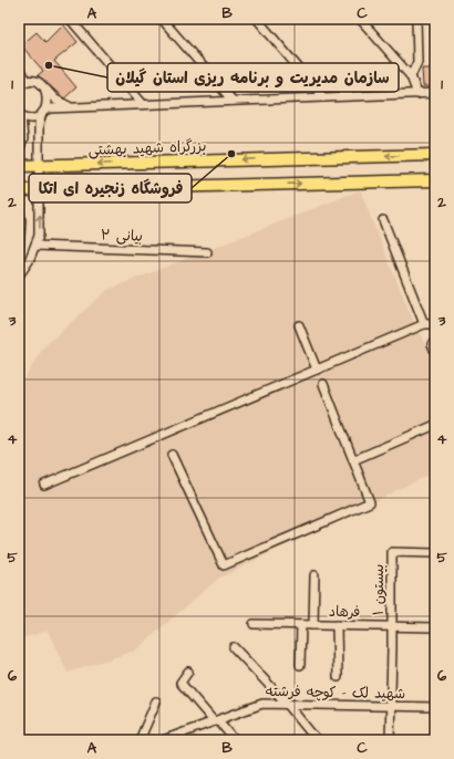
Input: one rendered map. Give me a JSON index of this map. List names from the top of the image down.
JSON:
{
  "streets": {
    "highway": ["بزرگراه شهید بهشتی"],
    "street": [
      "بیانی ۲",
      "بیستون ۱",
      "فرهاد",
      "شهید لک - کوچه فرشته"
    ]
  },
  "crossings": [
    ["بیستون ۱", "فرهاد"],
    ["بیستون ۱", "شهید لک - کوچه فرشته"]
  ],
  "places": ["سازمان مدیریت و برنامه ریزی استان گیلان", "فروشگاه زنجیره ای اتکا"],
  "grid": {
    "columns": ["A", "B", "C"],
    "rows": [
      "1",
      "2",
      "3",
      "4",
      "5",
      "6"
    ]
  }
}
